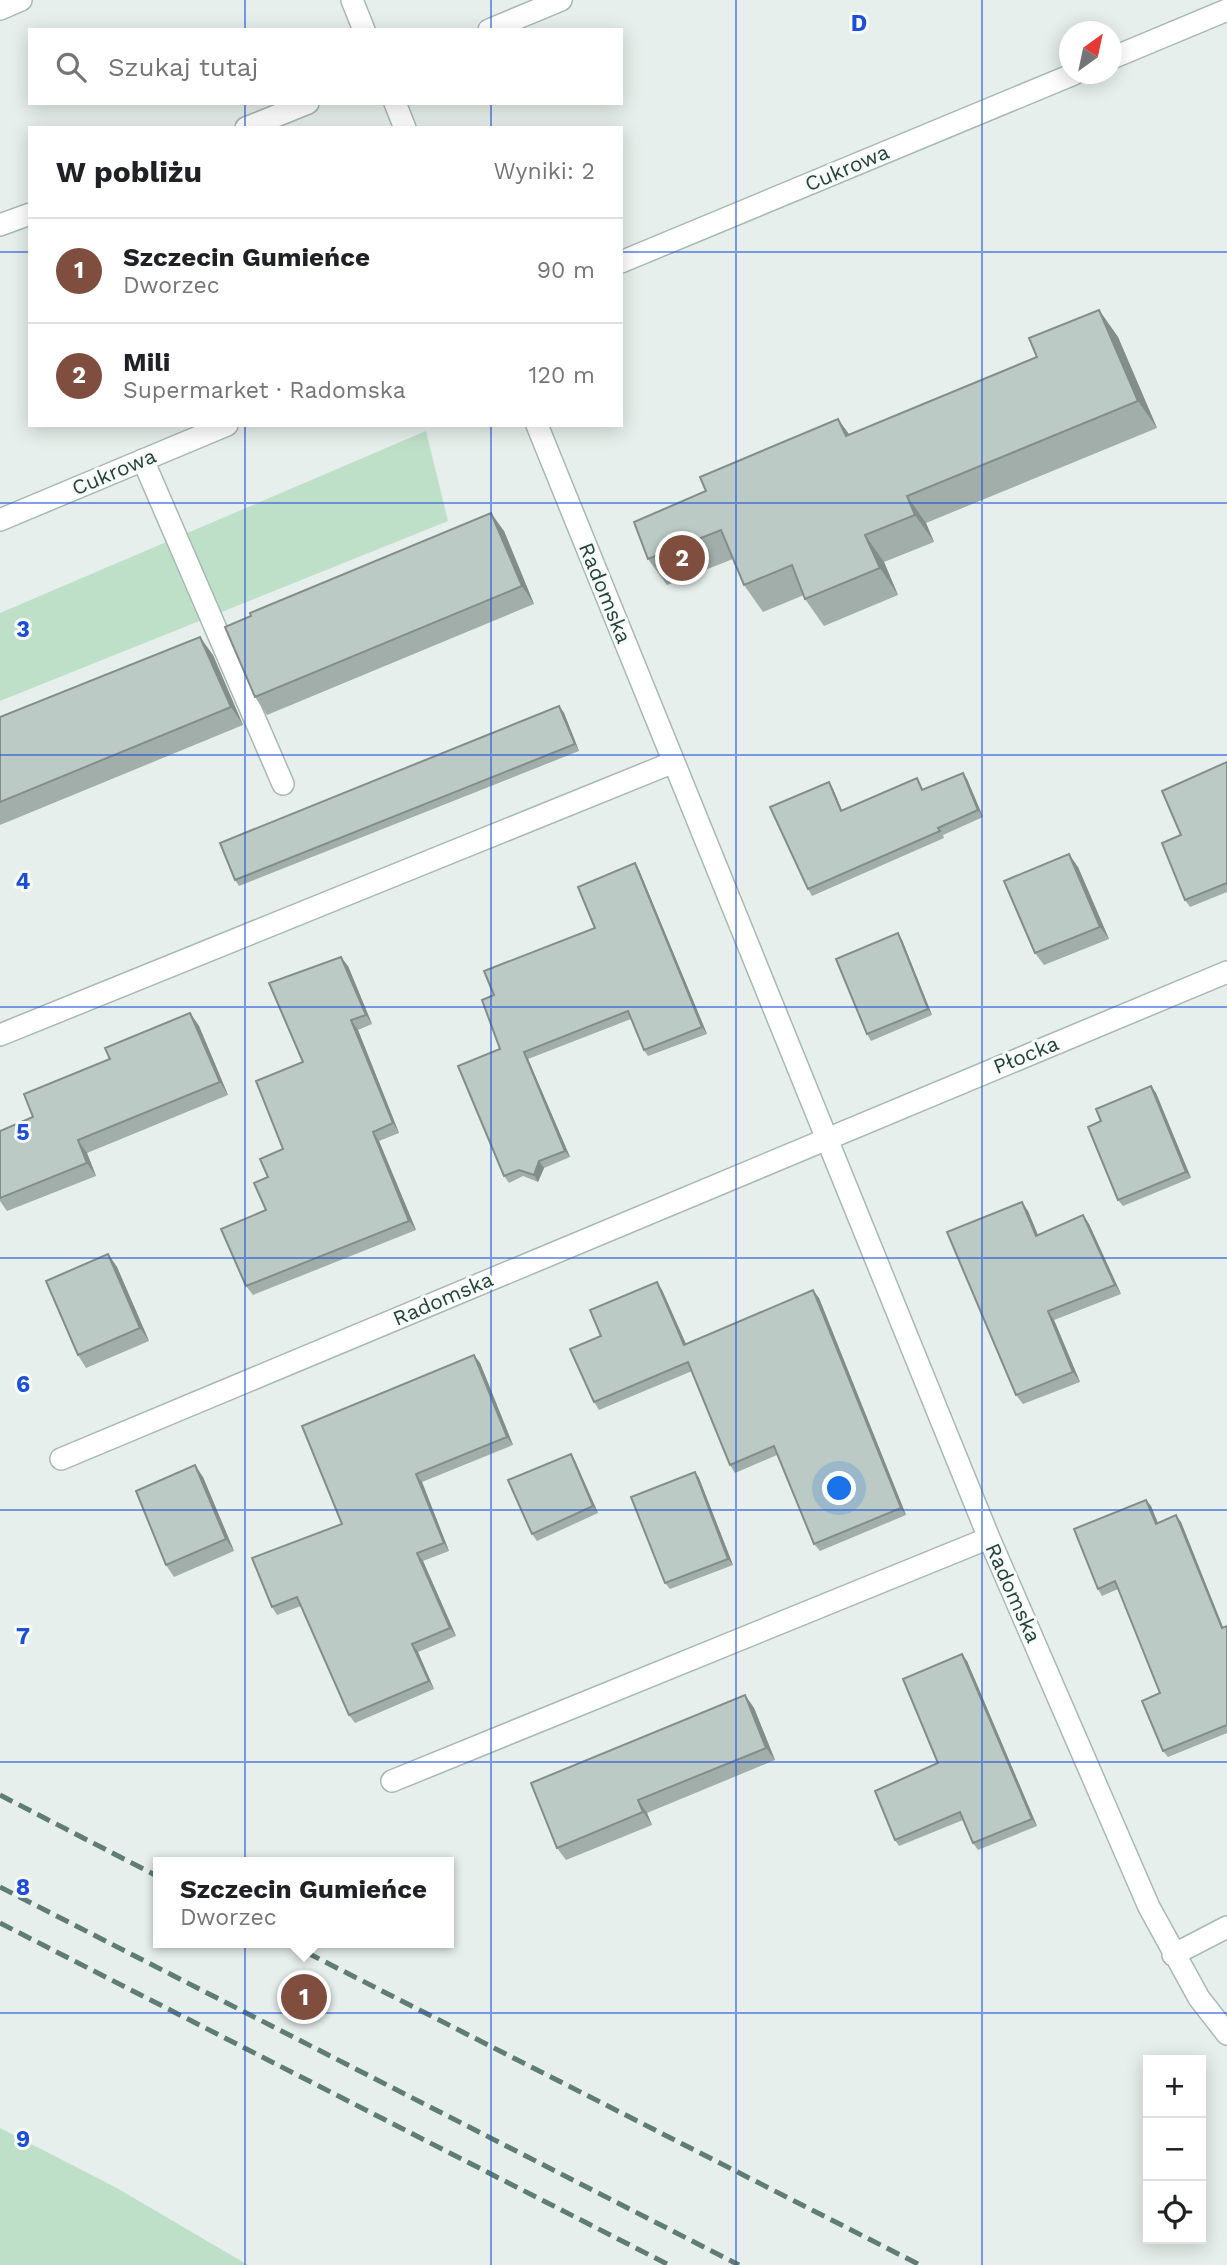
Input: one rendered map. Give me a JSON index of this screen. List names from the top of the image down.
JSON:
{
  "streets": {
    "street": ["Cukrowa", "Radomska", "Płocka"]
  },
  "crossings": [
    ["Radomska", "Płocka"]
  ],
  "north": "top right",
  "page": {
    "search": "Szukaj tutaj",
    "heading": ["W pobliżu", "Wyniki: 2"],
    "list": [
      {
        "mark": "1",
        "name": "Szczecin Gumieńce",
        "note": "Dworzec",
        "value": "90 m"
      },
      {
        "mark": "2",
        "name": "Mili",
        "note": "Supermarket · Radomska",
        "value": "120 m"
      }
    ],
    "pins": ["2", "1"],
    "popup": ["Szczecin Gumieńce", "Dworzec"],
    "map_buttons": ["+", "−"]
  },
  "grid": {
    "columns": ["D"],
    "rows": [
      "3",
      "4",
      "5",
      "6",
      "7",
      "8",
      "9"
    ]
  }
}
